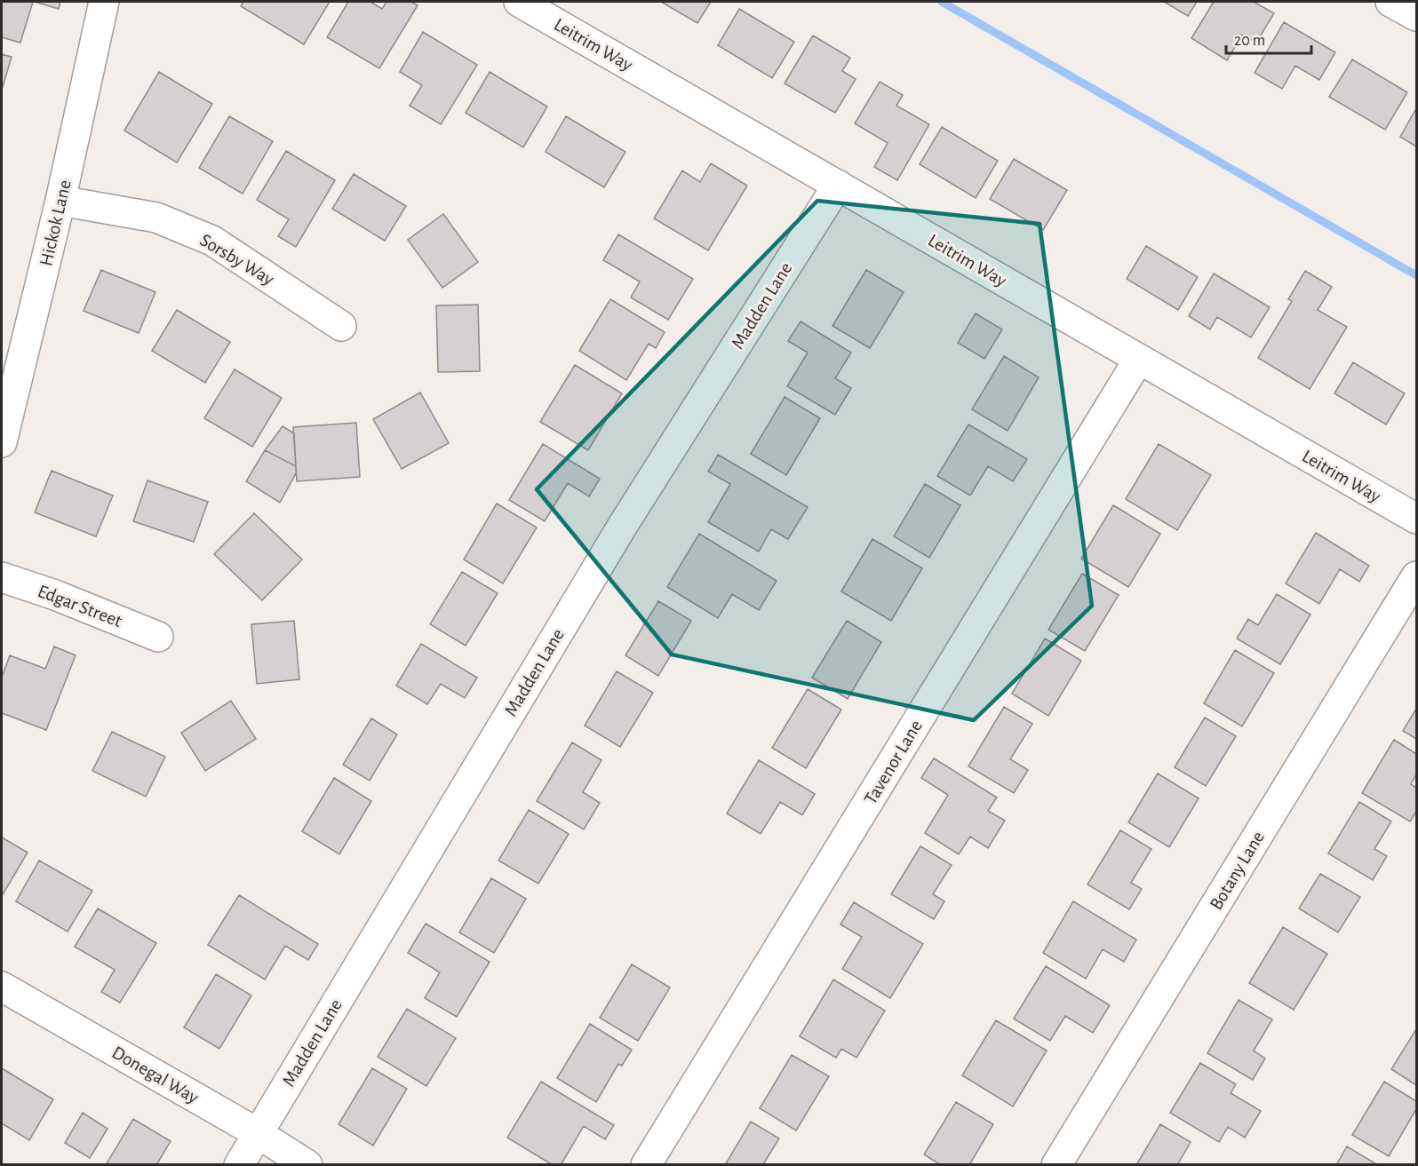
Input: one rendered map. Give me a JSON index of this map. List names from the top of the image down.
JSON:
{
  "streets": {
    "street": [
      "Leitrim Way",
      "Hickok Lane",
      "Sorsby Way",
      "Madden Lane",
      "Edgar Street",
      "Tavenor Lane",
      "Botany Lane",
      "Donegal Way"
    ]
  },
  "crossings": [
    ["Leitrim Way", "Madden Lane"],
    ["Leitrim Way", "Tavenor Lane"],
    ["Hickok Lane", "Sorsby Way"],
    ["Madden Lane", "Donegal Way"]
  ],
  "scale_bar": "20 m"
}
